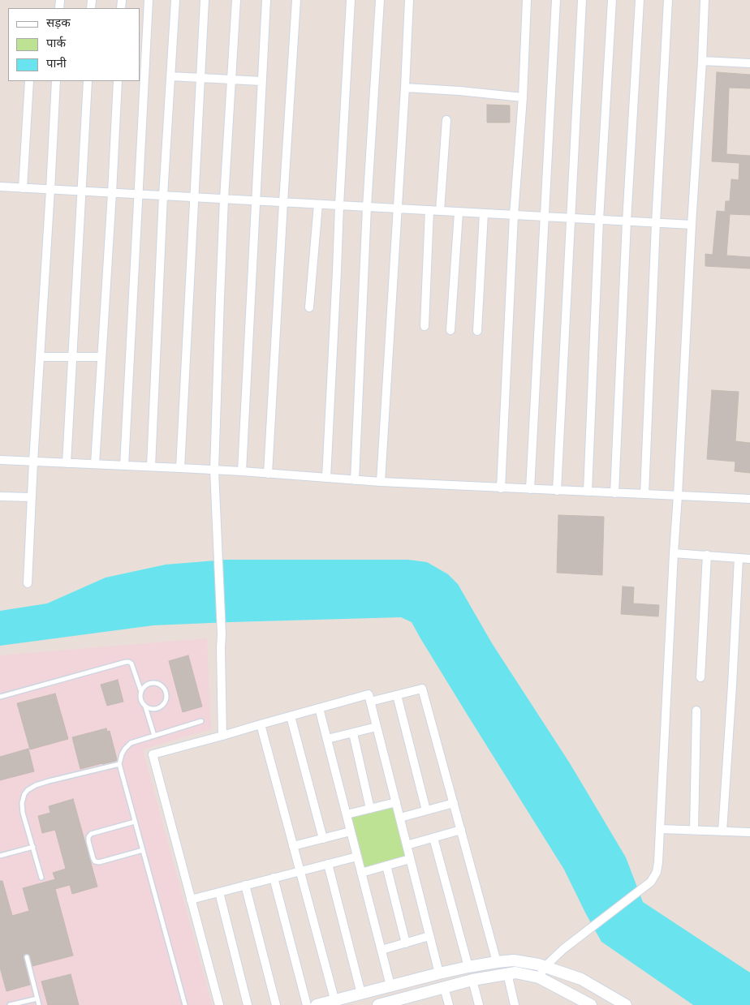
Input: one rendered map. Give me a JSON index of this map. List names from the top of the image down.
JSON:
{
  "legend": ["सड़क", "पार्क", "पानी"]
}
